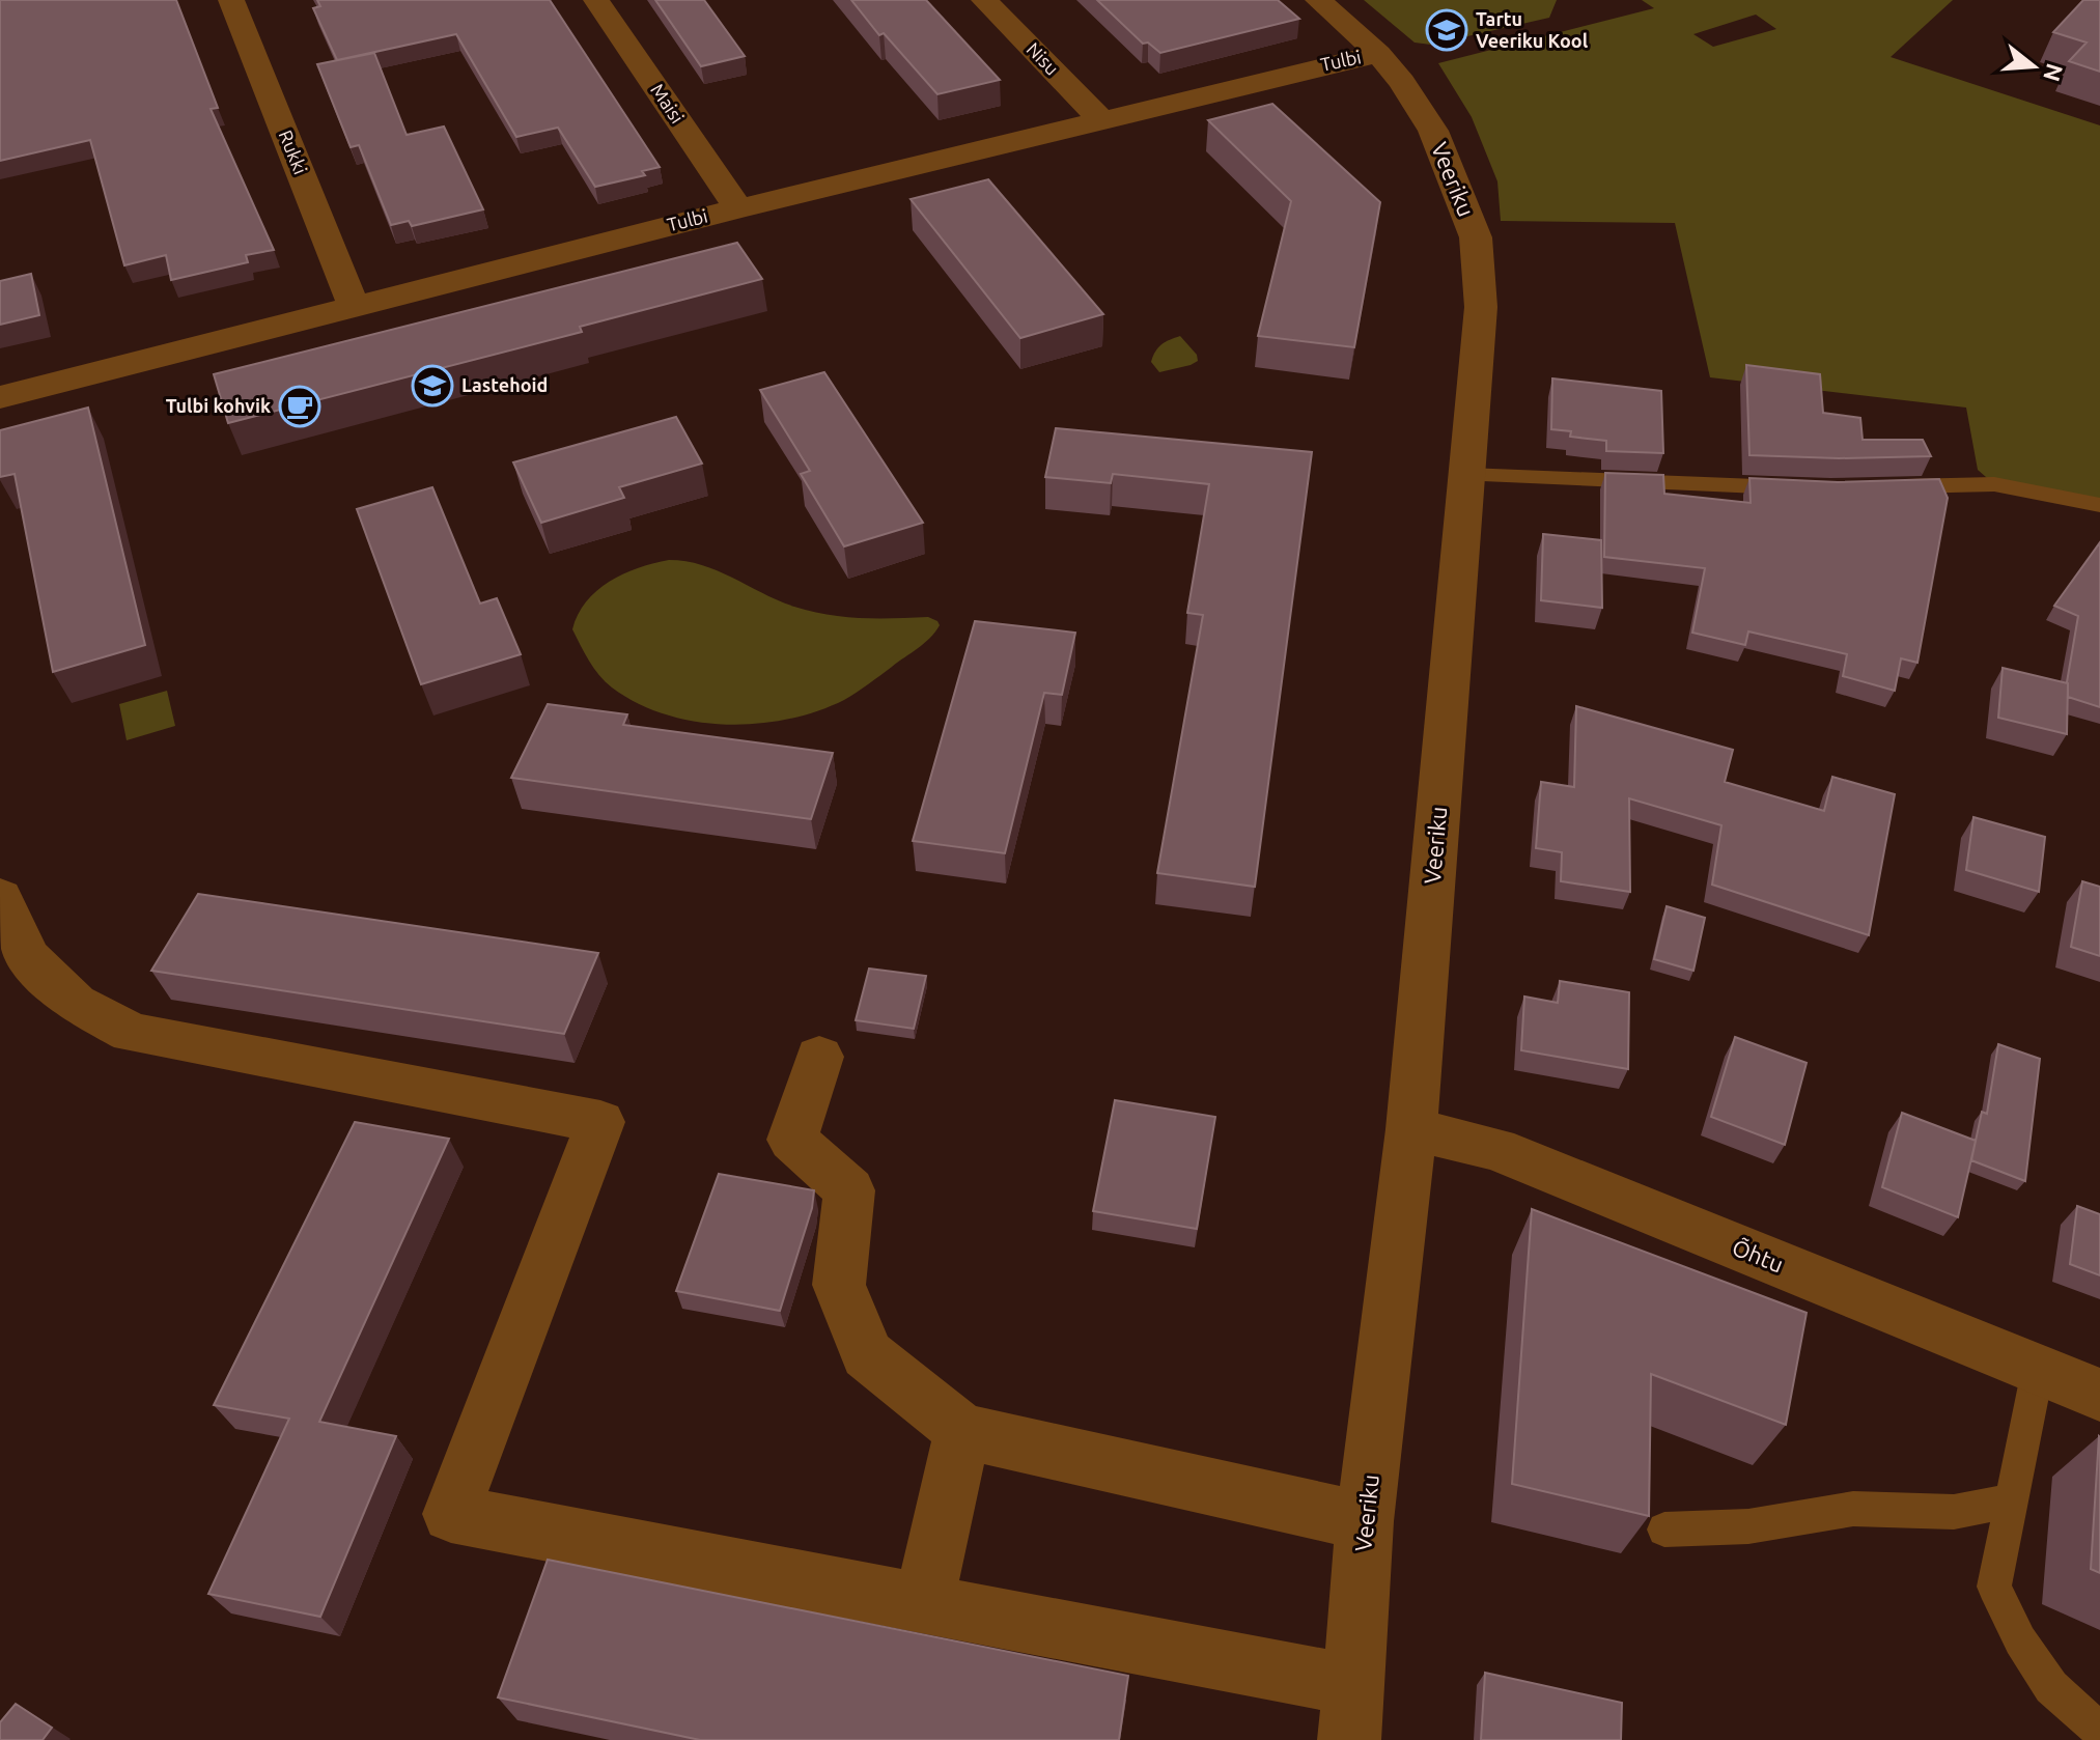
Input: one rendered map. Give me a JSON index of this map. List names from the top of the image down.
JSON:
{
  "streets": {
    "street": [
      "Nisu",
      "Tulbi",
      "Maisi",
      "Rukki",
      "Veeriku",
      "Õhtu"
    ]
  },
  "crossings": [
    ["Nisu", "Tulbi"],
    ["Tulbi", "Maisi"],
    ["Tulbi", "Rukki"],
    ["Tulbi", "Veeriku"],
    ["Veeriku", "Õhtu"]
  ],
  "places": {
    "school or university": ["Tartu Veeriku Kool", "Lastehoid"],
    "cafe": ["Tulbi kohvik"]
  },
  "north": "right"
}
